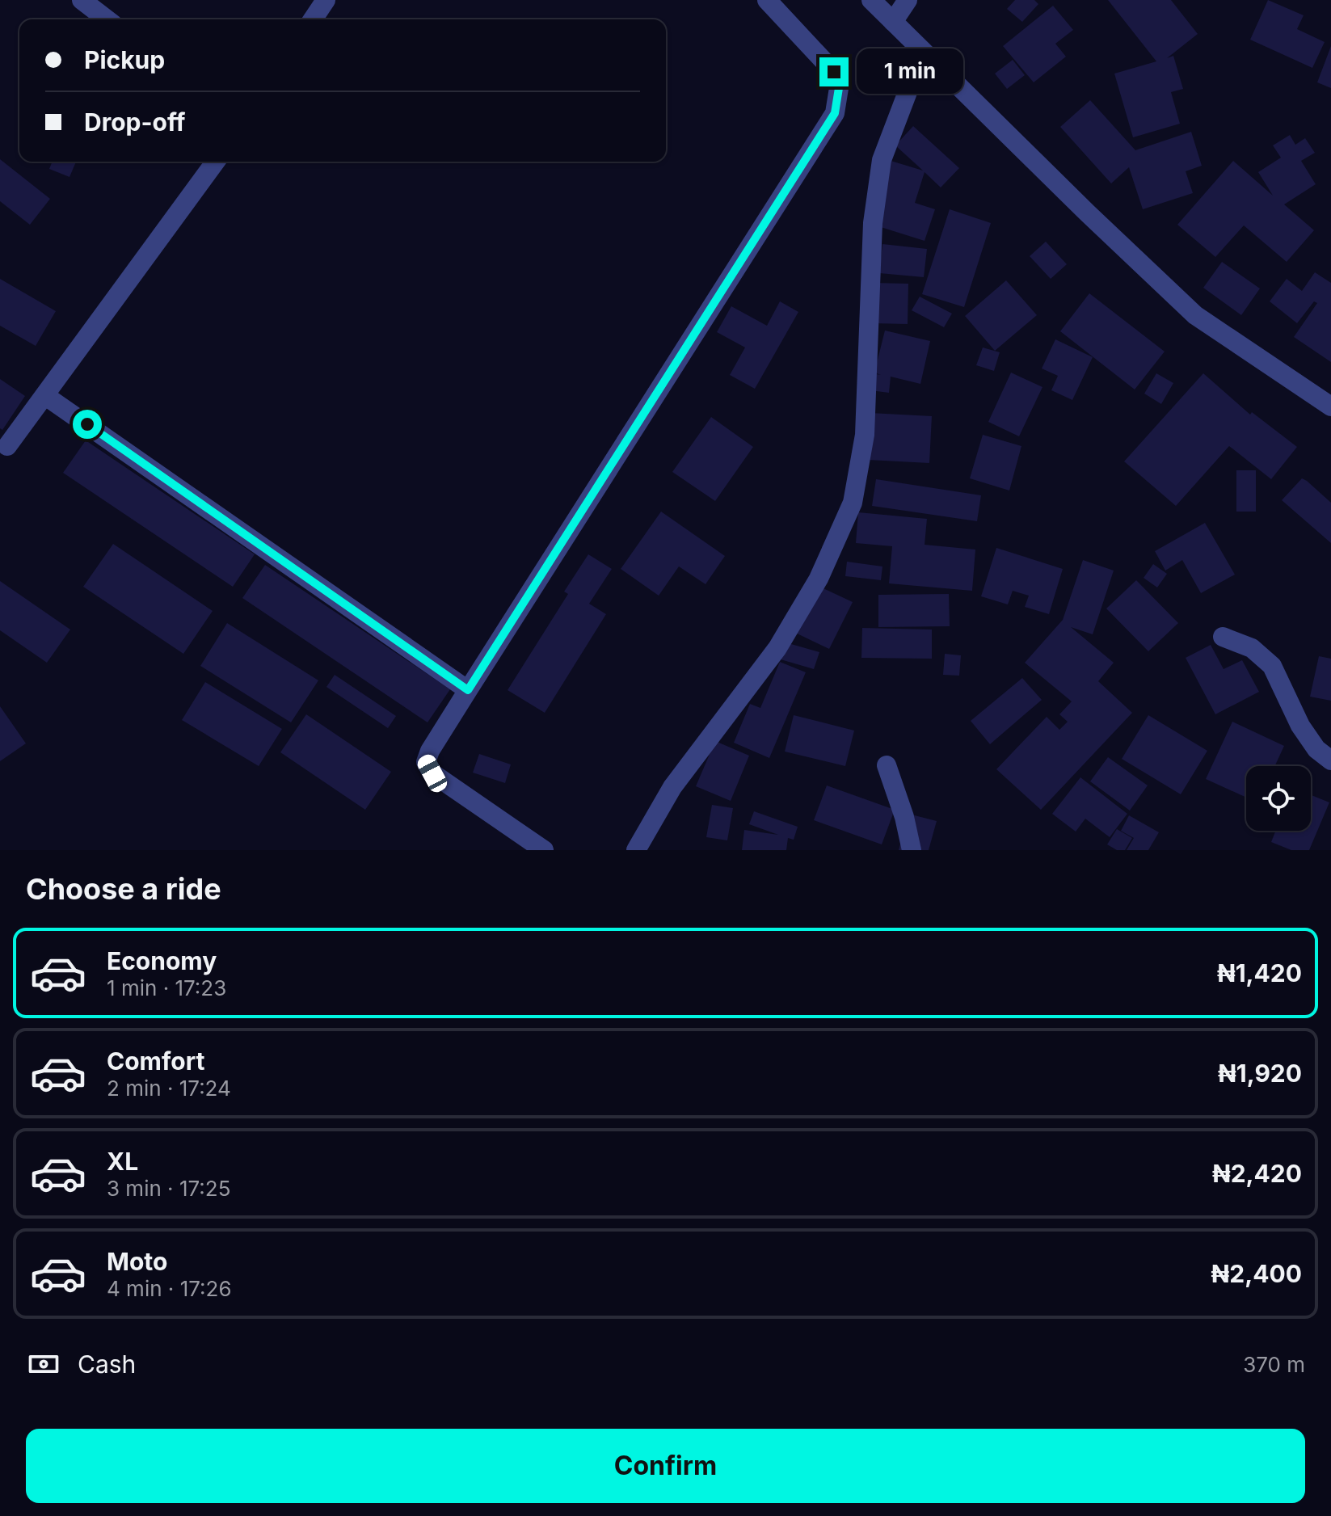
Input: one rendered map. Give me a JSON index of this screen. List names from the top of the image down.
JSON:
{
  "page": {
    "banner": ["Pickup", "Drop-off"],
    "bubble": "1 min",
    "heading": "Choose a ride",
    "list": [
      {
        "name": "Economy",
        "note": "1 min · 17:23",
        "value": "₦1,420"
      },
      {
        "name": "Comfort",
        "note": "2 min · 17:24",
        "value": "₦1,920"
      },
      {
        "name": "XL",
        "note": "3 min · 17:25",
        "value": "₦2,420"
      },
      {
        "name": "Moto",
        "note": "4 min · 17:26",
        "value": "₦2,400"
      }
    ],
    "pay": ["Cash", "370 m"],
    "buttons": "Confirm"
  }
}
